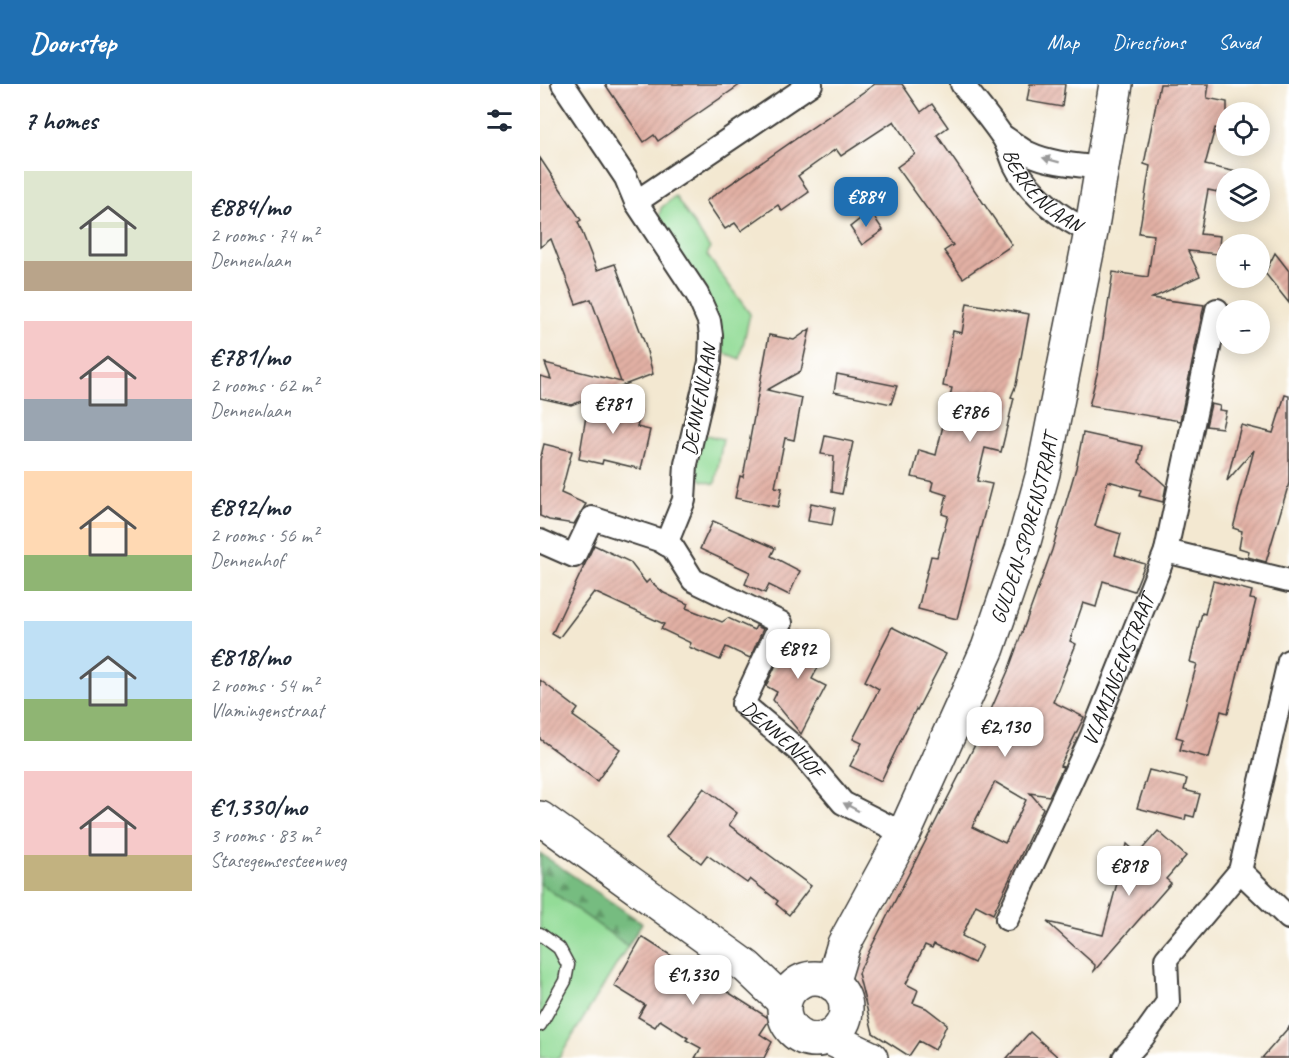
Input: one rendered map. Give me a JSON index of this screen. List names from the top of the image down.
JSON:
{
  "streets": {
    "street": [
      "BERKENLAAN",
      "DENNENLAAN",
      "GULDEN-SPORENSTRAAT",
      "VLAMINGENSTRAAT",
      "DENNENHOF"
    ]
  },
  "crossings": [
    ["BERKENLAAN", "GULDEN-SPORENSTRAAT"],
    ["DENNENLAAN", "DENNENHOF"],
    ["GULDEN-SPORENSTRAAT", "DENNENHOF"]
  ],
  "page": {
    "header": "Doorstep",
    "nav": ["Map", "Directions", "Saved"],
    "heading": "7 homes",
    "map_buttons": ["+", "−"],
    "list": [
      {
        "name": "€884/mo",
        "note": "2 rooms · 74 m² · Dennenlaan"
      },
      {
        "name": "€781/mo",
        "note": "2 rooms · 62 m² · Dennenlaan"
      },
      {
        "name": "€892/mo",
        "note": "2 rooms · 56 m² · Dennenhof"
      },
      {
        "name": "€818/mo",
        "note": "2 rooms · 54 m² · Vlamingenstraat"
      },
      {
        "name": "€1,330/mo",
        "note": "3 rooms · 83 m² · Stasegemsesteenweg"
      }
    ],
    "price": [
      "€884",
      "€781",
      "€786",
      "€892",
      "€2,130",
      "€818",
      "€1,330"
    ]
  }
}
